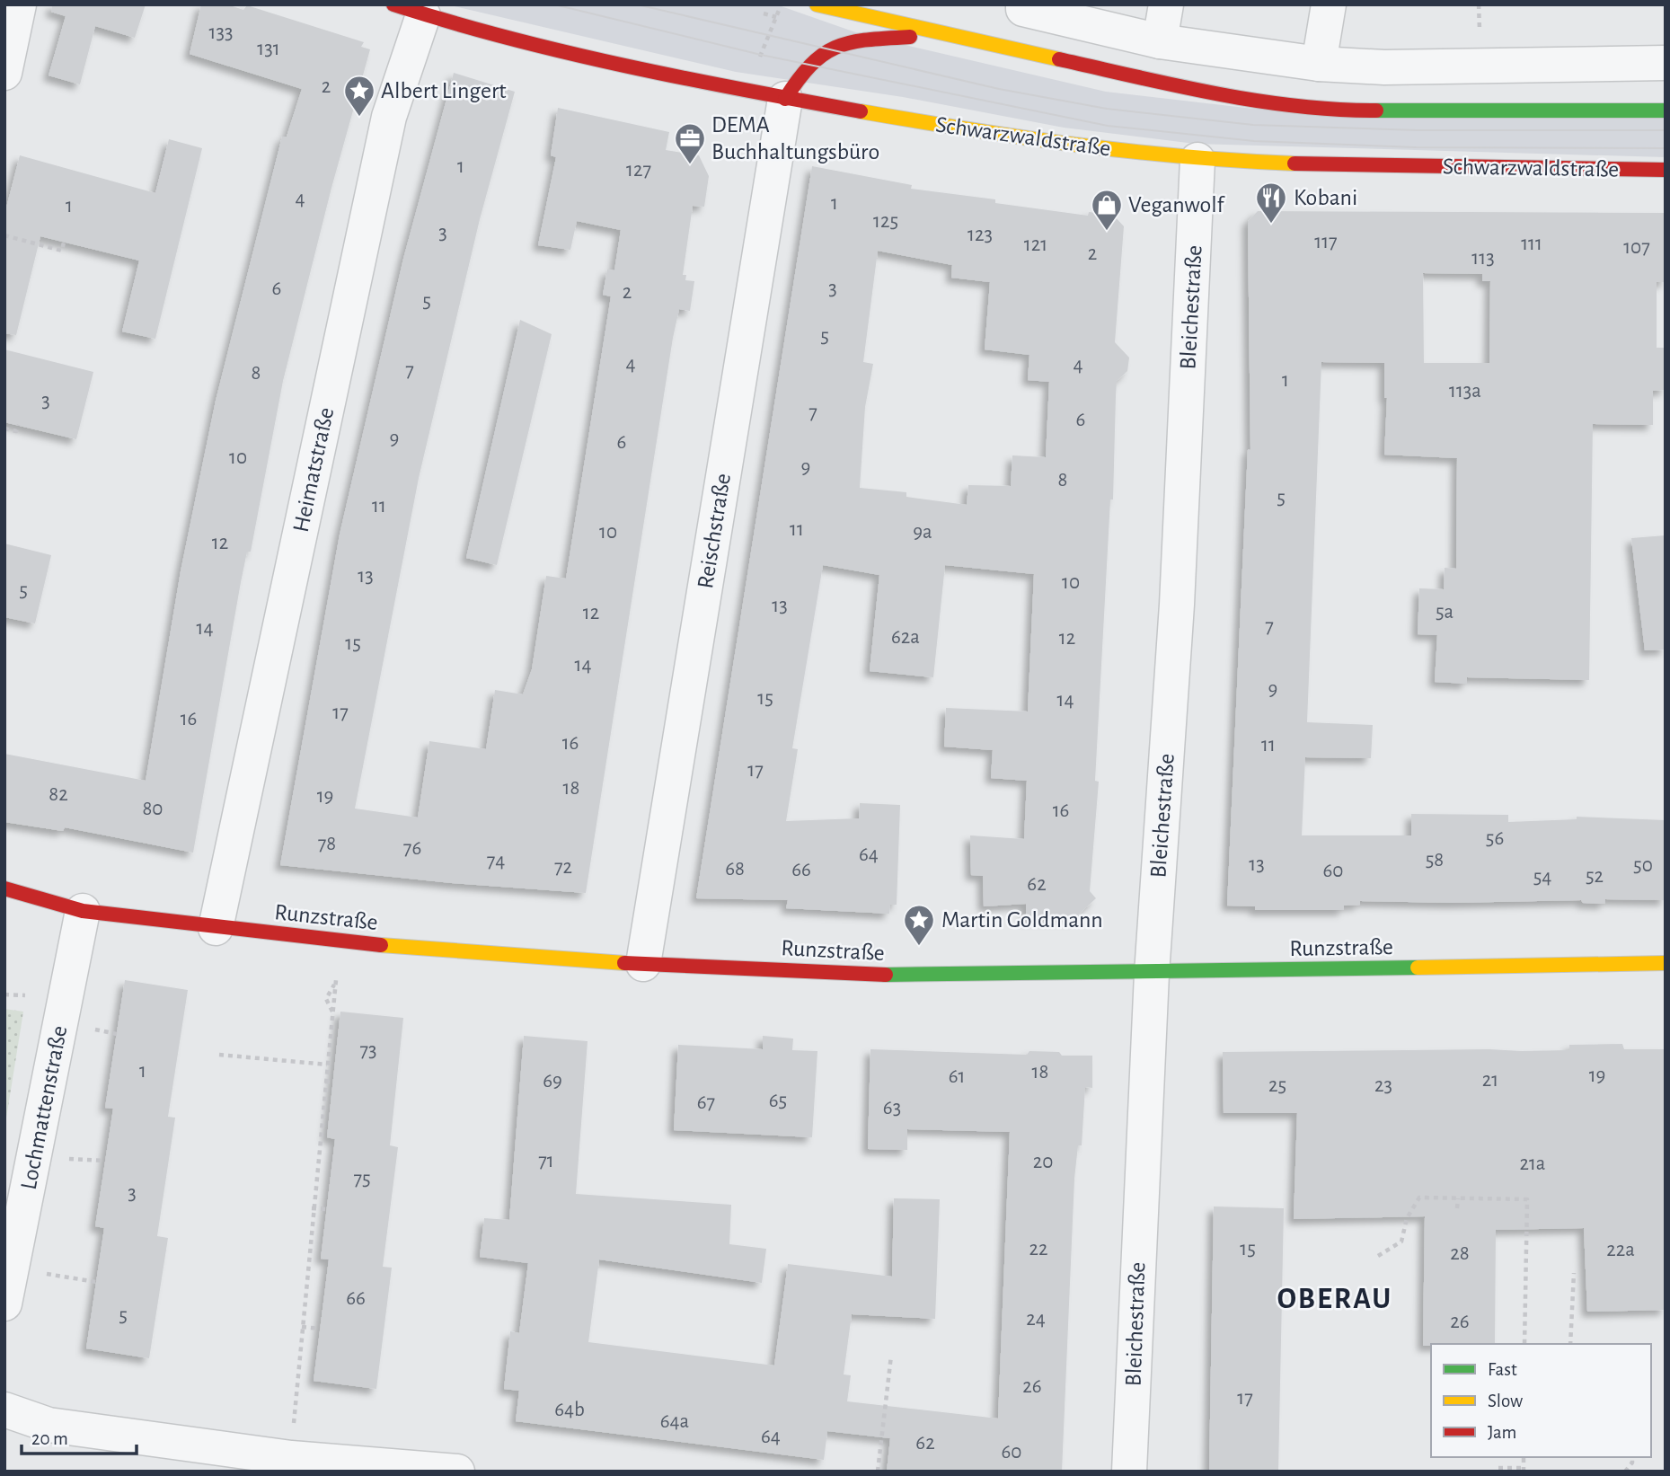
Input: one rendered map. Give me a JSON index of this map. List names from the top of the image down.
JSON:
{
  "streets": {
    "main road": ["Schwarzwaldstraße", "Runzstraße"],
    "street": [
      "Bleichestraße",
      "Heimatstraße",
      "Reischstraße",
      "Lochmattenstraße"
    ]
  },
  "crossings": [
    ["Schwarzwaldstraße", "Bleichestraße"],
    ["Schwarzwaldstraße", "Heimatstraße"],
    ["Schwarzwaldstraße", "Reischstraße"],
    ["Bleichestraße", "Runzstraße"],
    ["Heimatstraße", "Runzstraße"],
    ["Reischstraße", "Runzstraße"],
    ["Runzstraße", "Lochmattenstraße"]
  ],
  "districts": ["OBERAU"],
  "places": {
    "place": ["Albert Lingert", "Martin Goldmann"],
    "office": ["DEMA Buchhaltungsbüro"],
    "restaurant": ["Kobani"],
    "shop": ["Veganwolf"]
  },
  "house_numbers": [
    "133",
    "131",
    "2",
    "1",
    "127",
    "4",
    "1",
    "1",
    "125",
    "3",
    "123",
    "117",
    "111",
    "121",
    "107",
    "2",
    "113",
    "6",
    "3",
    "2",
    "5",
    "5",
    "4",
    "4",
    "7",
    "8",
    "1",
    "113a",
    "3",
    "7",
    "6",
    "9",
    "6",
    "10",
    "9",
    "8",
    "5",
    "11",
    "11",
    "10",
    "9a",
    "12",
    "13",
    "10",
    "5",
    "13",
    "5a",
    "12",
    "7",
    "14",
    "62a",
    "12",
    "15",
    "14",
    "9",
    "15",
    "14",
    "17",
    "16",
    "16",
    "11",
    "17",
    "18",
    "82",
    "19",
    "80",
    "16",
    "56",
    "78",
    "76",
    "64",
    "58",
    "74",
    "13",
    "50",
    "72",
    "68",
    "66",
    "60",
    "52",
    "54",
    "62",
    "73",
    "1",
    "18",
    "19",
    "61",
    "21",
    "69",
    "25",
    "23",
    "65",
    "67",
    "63",
    "71",
    "20",
    "21a",
    "75",
    "3",
    "22",
    "15",
    "22a",
    "28",
    "66",
    "5",
    "24",
    "26",
    "26",
    "17",
    "64b",
    "64a",
    "64",
    "62",
    "60"
  ],
  "legend": ["Fast", "Slow", "Jam"],
  "scale_bar": "20 m"
}
